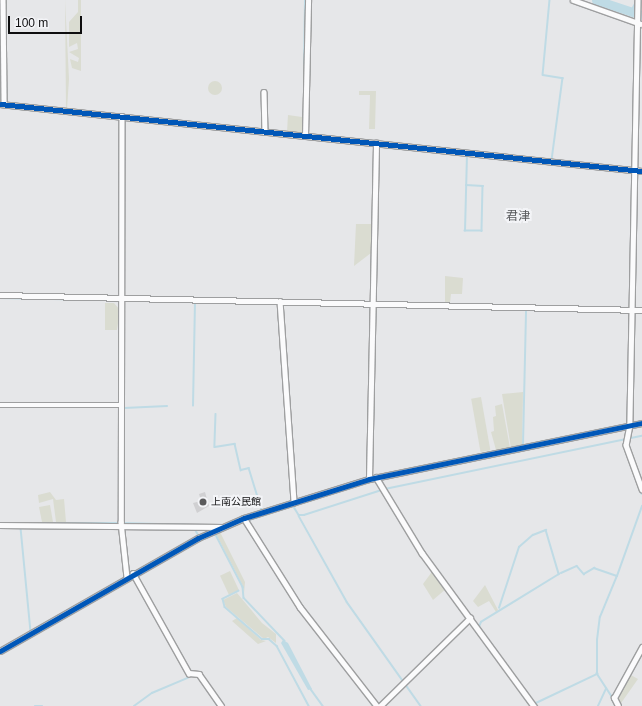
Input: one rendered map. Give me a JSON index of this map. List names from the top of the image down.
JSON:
{
  "districts": ["君津"],
  "places": ["上南公民館"],
  "scale_bar": "100 m"
}
